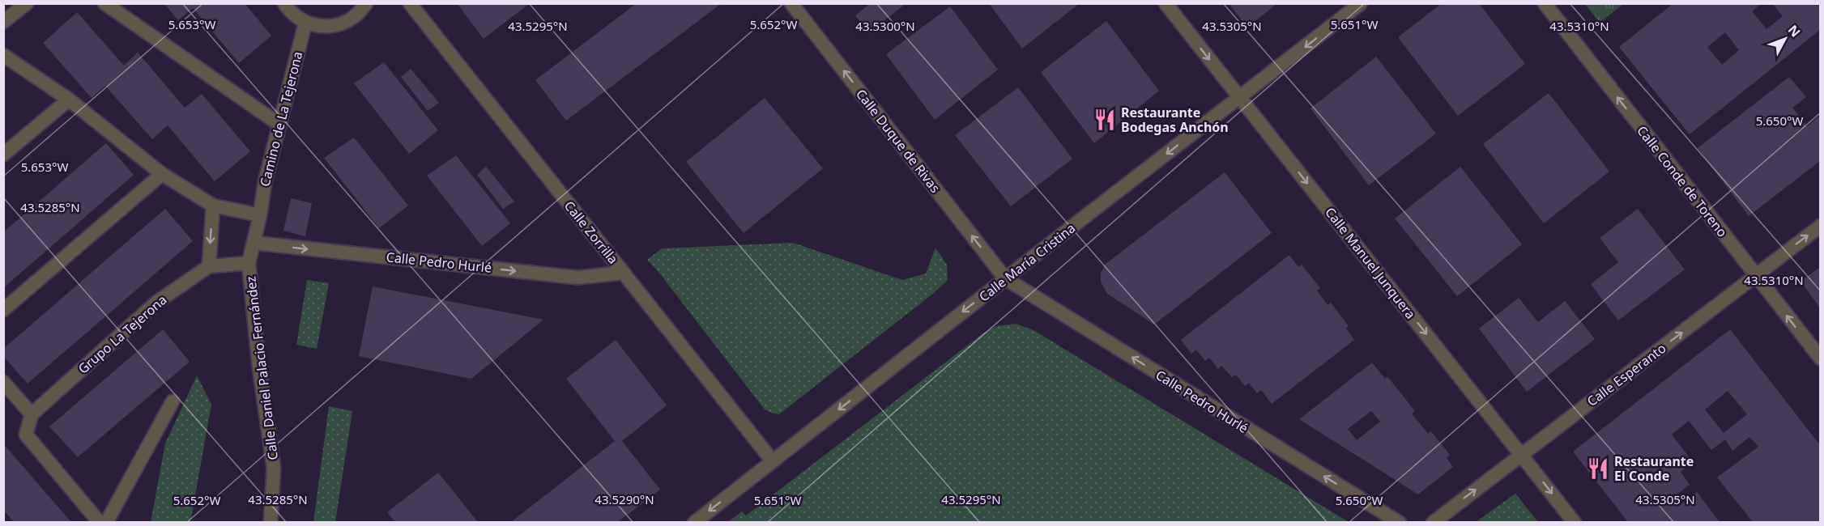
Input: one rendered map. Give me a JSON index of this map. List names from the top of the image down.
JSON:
{
  "streets": {
    "street": [
      "Camino de La Tejerona",
      "Calle Duque de Rivas",
      "Calle Conde de Toreno",
      "Calle Zorrilla",
      "Calle Pedro Hurlé",
      "Calle María Cristina",
      "Calle Manuel Junquera",
      "Grupo La Tejerona",
      "Calle Daniel Palacio Fernández",
      "Calle Esperanto"
    ]
  },
  "crossings": [
    ["Camino de La Tejerona", "Calle Daniel Palacio Fernández"],
    ["Calle Duque de Rivas", "Calle Pedro Hurlé"],
    ["Calle Duque de Rivas", "Calle María Cristina"],
    ["Calle Conde de Toreno", "Calle Esperanto"],
    ["Calle Zorrilla", "Calle Pedro Hurlé"],
    ["Calle Zorrilla", "Calle María Cristina"],
    ["Calle Pedro Hurlé", "Calle María Cristina"],
    ["Calle Pedro Hurlé", "Calle Daniel Palacio Fernández"],
    ["Calle María Cristina", "Calle Manuel Junquera"],
    ["Calle Manuel Junquera", "Calle Esperanto"],
    ["Grupo La Tejerona", "Calle Daniel Palacio Fernández"]
  ],
  "one_way": [
    "Calle Duque de Rivas",
    "Calle Conde de Toreno",
    "Calle María Cristina",
    "Calle Manuel Junquera",
    "Calle Esperanto"
  ],
  "places": {
    "restaurant": ["Restaurante Bodegas Anchón", "Restaurante El Conde"]
  },
  "north": "top right",
  "coordinates": [
    "5.653°W",
    "5.652°W",
    "5.651°W",
    "43.5295°N",
    "43.5300°N",
    "43.5305°N",
    "43.5310°N",
    "5.650°W",
    "43.5285°N",
    "43.5290°N"
  ]
}
